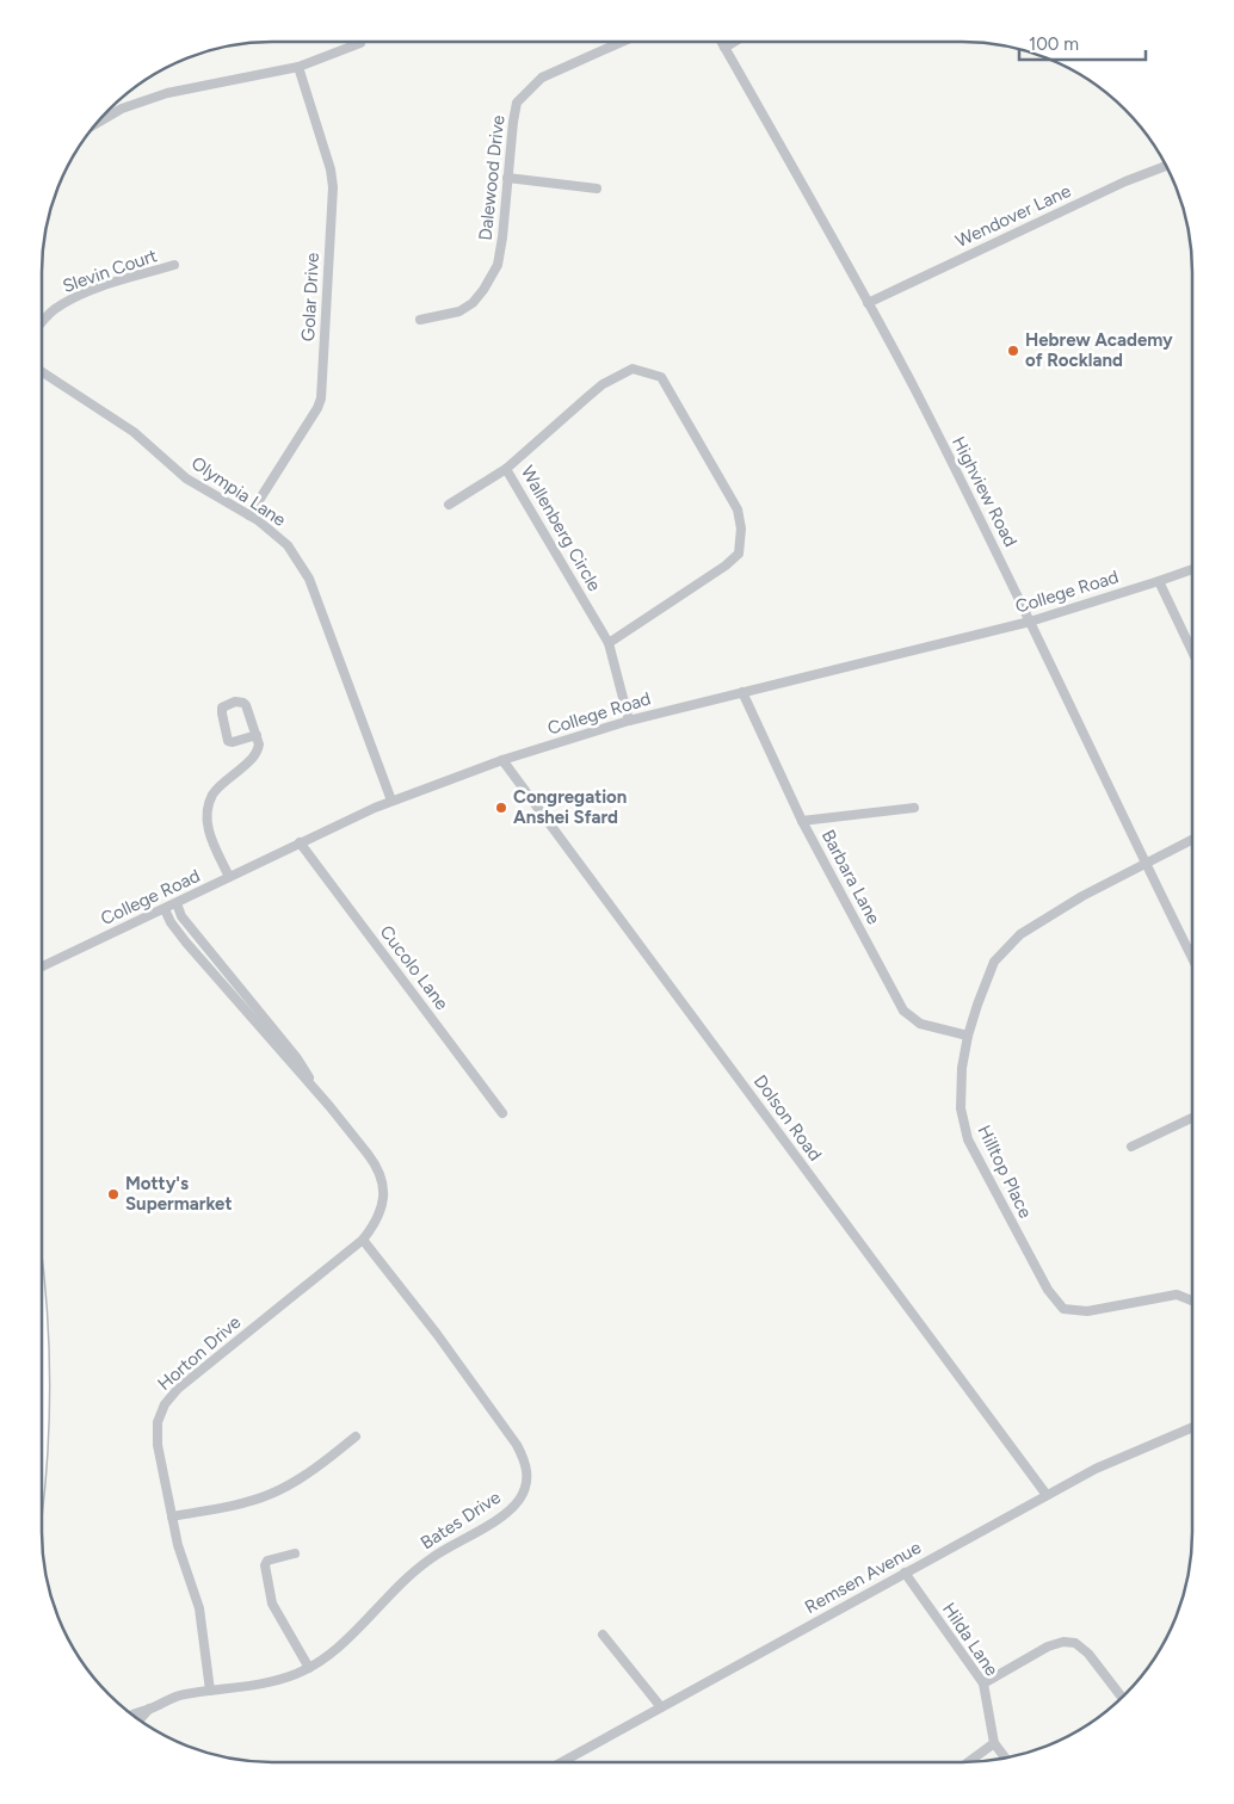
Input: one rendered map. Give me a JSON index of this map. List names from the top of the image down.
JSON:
{
  "streets": {
    "street": [
      "Dalewood Drive",
      "Wendover Lane",
      "Slevin Court",
      "Golar Drive",
      "Olympia Lane",
      "Highview Road",
      "Wallenberg Circle",
      "College Road",
      "Barbara Lane",
      "Cucolo Lane",
      "Dolson Road",
      "Hilltop Place",
      "Horton Drive",
      "Bates Drive",
      "Remsen Avenue",
      "Hilda Lane"
    ]
  },
  "crossings": [
    ["Wendover Lane", "Highview Road"],
    ["Golar Drive", "Olympia Lane"],
    ["Olympia Lane", "College Road"],
    ["Highview Road", "College Road"],
    ["Highview Road", "Hilltop Place"],
    ["Wallenberg Circle", "College Road"],
    ["College Road", "Barbara Lane"],
    ["College Road", "Cucolo Lane"],
    ["College Road", "Dolson Road"],
    ["College Road", "Horton Drive"],
    ["Barbara Lane", "Hilltop Place"],
    ["Dolson Road", "Remsen Avenue"],
    ["Horton Drive", "Bates Drive"],
    ["Remsen Avenue", "Hilda Lane"]
  ],
  "places": ["Hebrew Academy of Rockland", "Congregation Anshei Sfard", "Motty's Supermarket"],
  "scale_bar": "100 m"
}
